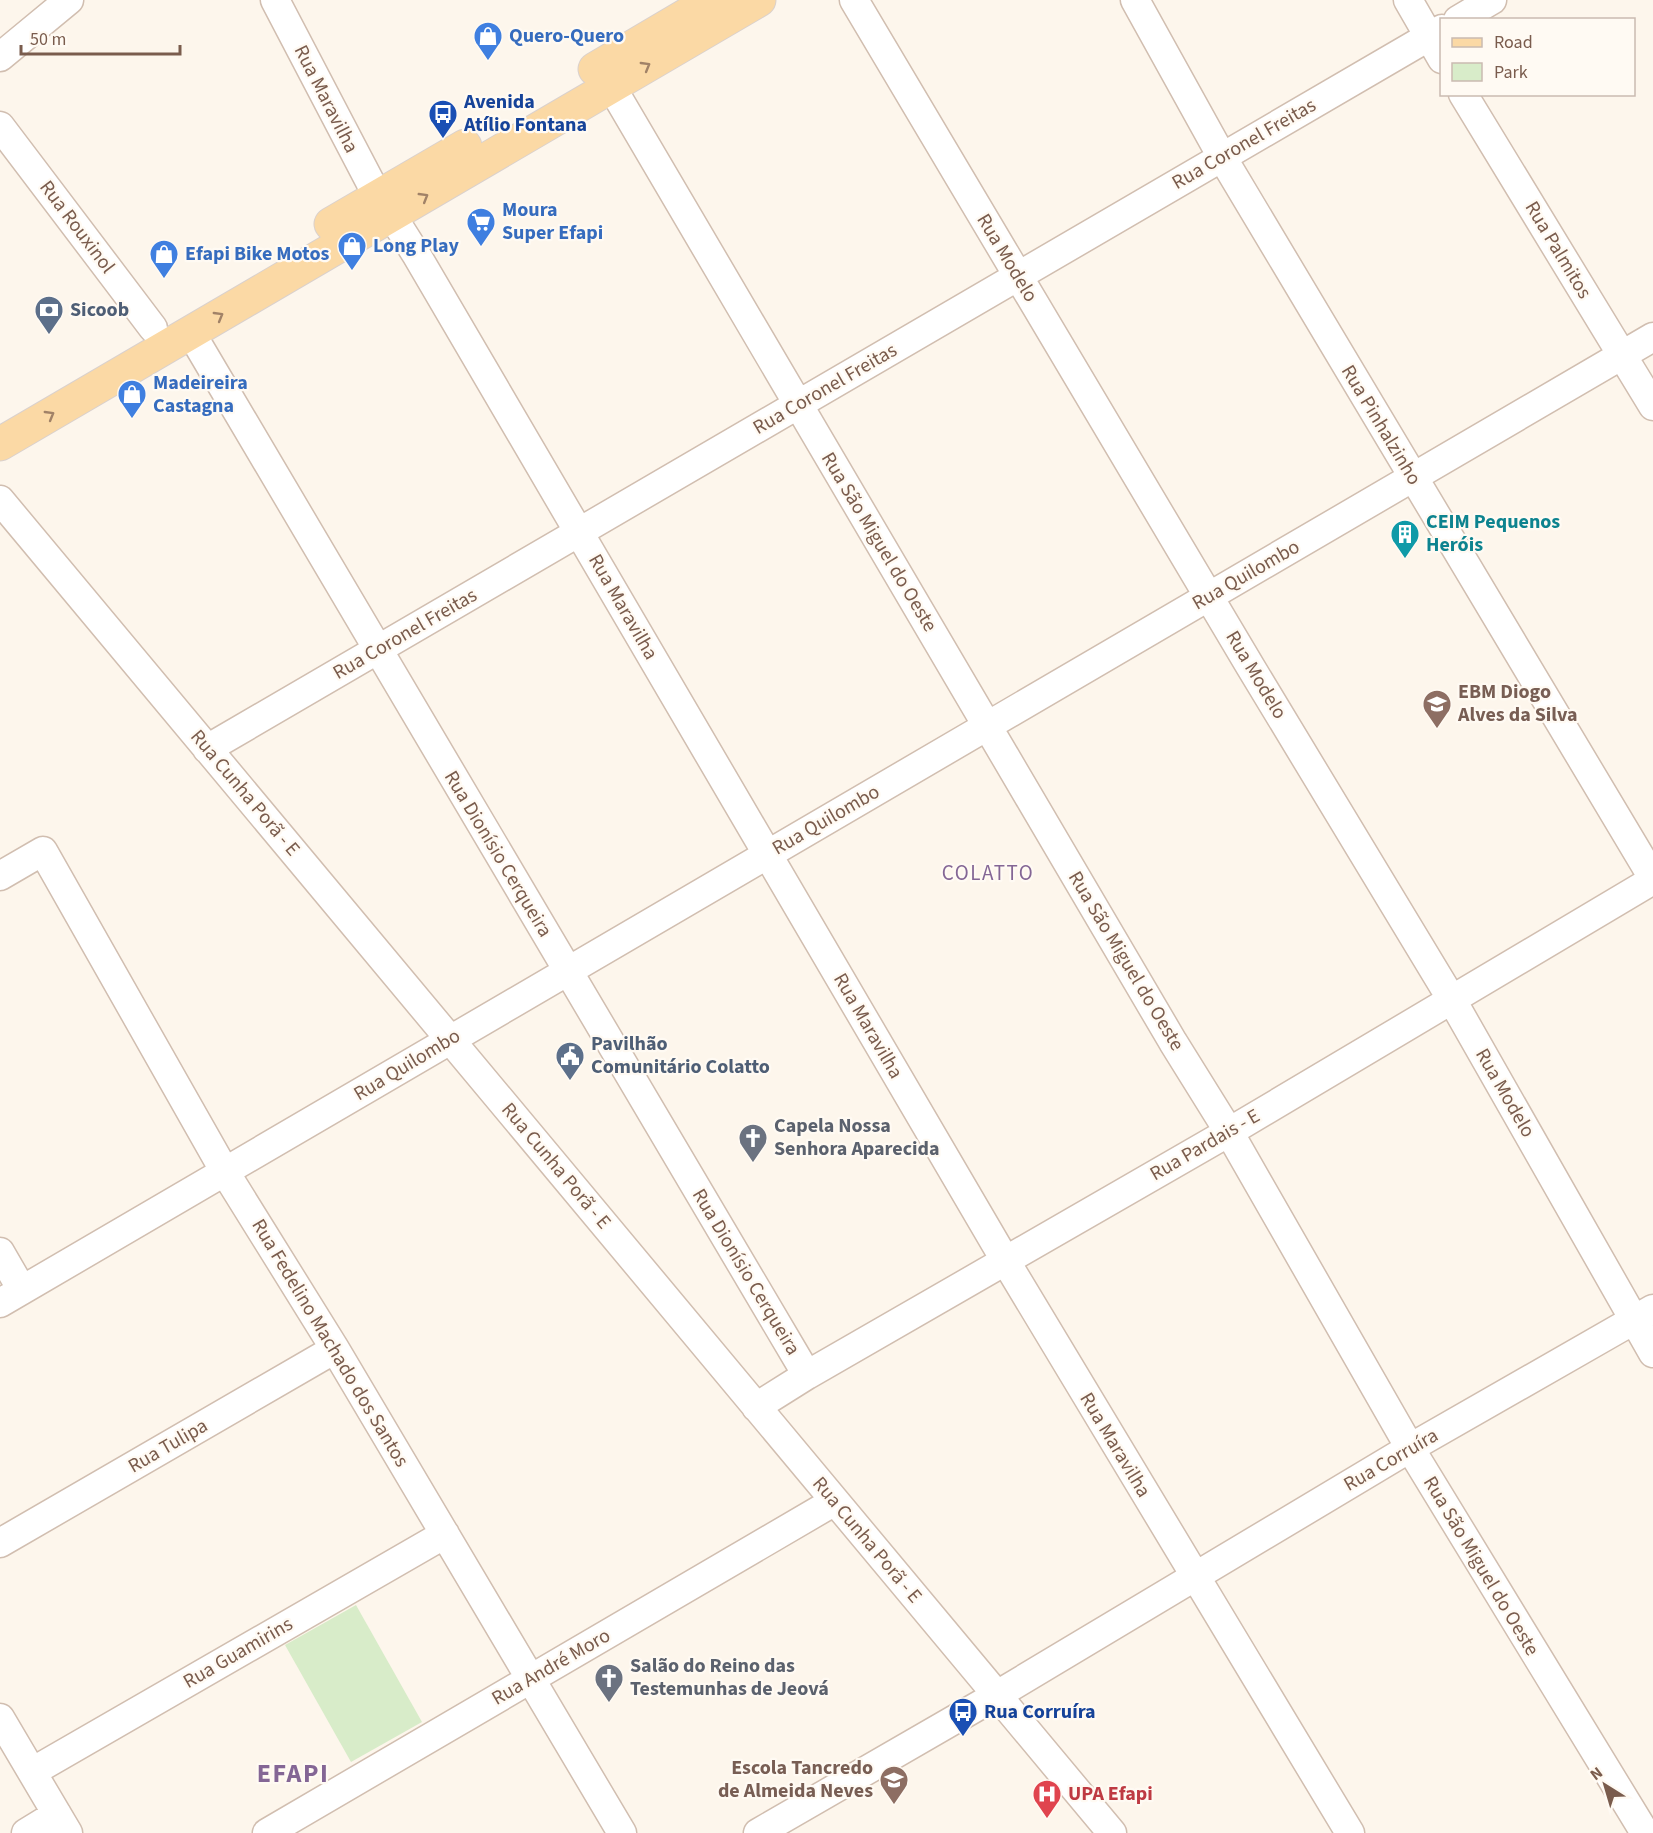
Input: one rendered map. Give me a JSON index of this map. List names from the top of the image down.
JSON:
{
  "streets": {
    "street": [
      "Rua Maravilha",
      "Rua Coronel Freitas",
      "Rua Rouxinol",
      "Rua Palmitos",
      "Rua Modelo",
      "Rua Pinhalzinho",
      "Rua São Miguel do Oeste",
      "Rua Quilombo",
      "Rua Cunha Porã - E",
      "Rua Dionísio Cerqueira",
      "Rua Pardais - E",
      "Rua Fedelino Machado dos Santos",
      "Rua Tulipa",
      "Rua Corruíra",
      "Rua Guamirins",
      "Rua André Moro"
    ]
  },
  "crossings": [
    ["Rua Maravilha", "Rua Coronel Freitas"],
    ["Rua Maravilha", "Rua Quilombo"],
    ["Rua Maravilha", "Rua Pardais - E"],
    ["Rua Maravilha", "Rua Corruíra"],
    ["Rua Coronel Freitas", "Rua Modelo"],
    ["Rua Coronel Freitas", "Rua Pinhalzinho"],
    ["Rua Coronel Freitas", "Rua São Miguel do Oeste"],
    ["Rua Coronel Freitas", "Rua Cunha Porã - E"],
    ["Rua Coronel Freitas", "Rua Dionísio Cerqueira"],
    ["Rua Palmitos", "Rua Quilombo"],
    ["Rua Modelo", "Rua Quilombo"],
    ["Rua Modelo", "Rua Pardais - E"],
    ["Rua Modelo", "Rua Corruíra"],
    ["Rua Pinhalzinho", "Rua Quilombo"],
    ["Rua Pinhalzinho", "Rua Pardais - E"],
    ["Rua São Miguel do Oeste", "Rua Quilombo"],
    ["Rua São Miguel do Oeste", "Rua Pardais - E"],
    ["Rua São Miguel do Oeste", "Rua Corruíra"],
    ["Rua Quilombo", "Rua Cunha Porã - E"],
    ["Rua Quilombo", "Rua Dionísio Cerqueira"],
    ["Rua Quilombo", "Rua Fedelino Machado dos Santos"],
    ["Rua Cunha Porã - E", "Rua Pardais - E"],
    ["Rua Cunha Porã - E", "Rua Corruíra"],
    ["Rua Cunha Porã - E", "Rua André Moro"],
    ["Rua Dionísio Cerqueira", "Rua Pardais - E"],
    ["Rua Fedelino Machado dos Santos", "Rua Tulipa"],
    ["Rua Fedelino Machado dos Santos", "Rua Guamirins"],
    ["Rua Fedelino Machado dos Santos", "Rua André Moro"]
  ],
  "districts": ["COLATTO", "EFAPI"],
  "places": {
    "shop": [
      "Quero-Quero",
      "Long Play",
      "Efapi Bike Motos",
      "Madeireira Castagna"
    ],
    "bus stop": ["Avenida Atílio Fontana", "Rua Corruíra"],
    "supermarket": ["Moura Super Efapi"],
    "bank": ["Sicoob"],
    "building": ["CEIM Pequenos Heróis"],
    "school or university": ["EBM Diogo Alves da Silva", "Escola Tancredo de Almeida Neves"],
    "public building": ["Pavilhão Comunitário Colatto"],
    "church": ["Capela Nossa Senhora Aparecida", "Salão do Reino das Testemunhas de Jeová"],
    "hospital": ["UPA Efapi"]
  },
  "legend": ["Road", "Park"],
  "scale_bar": "50 m",
  "north": "top left"
}
